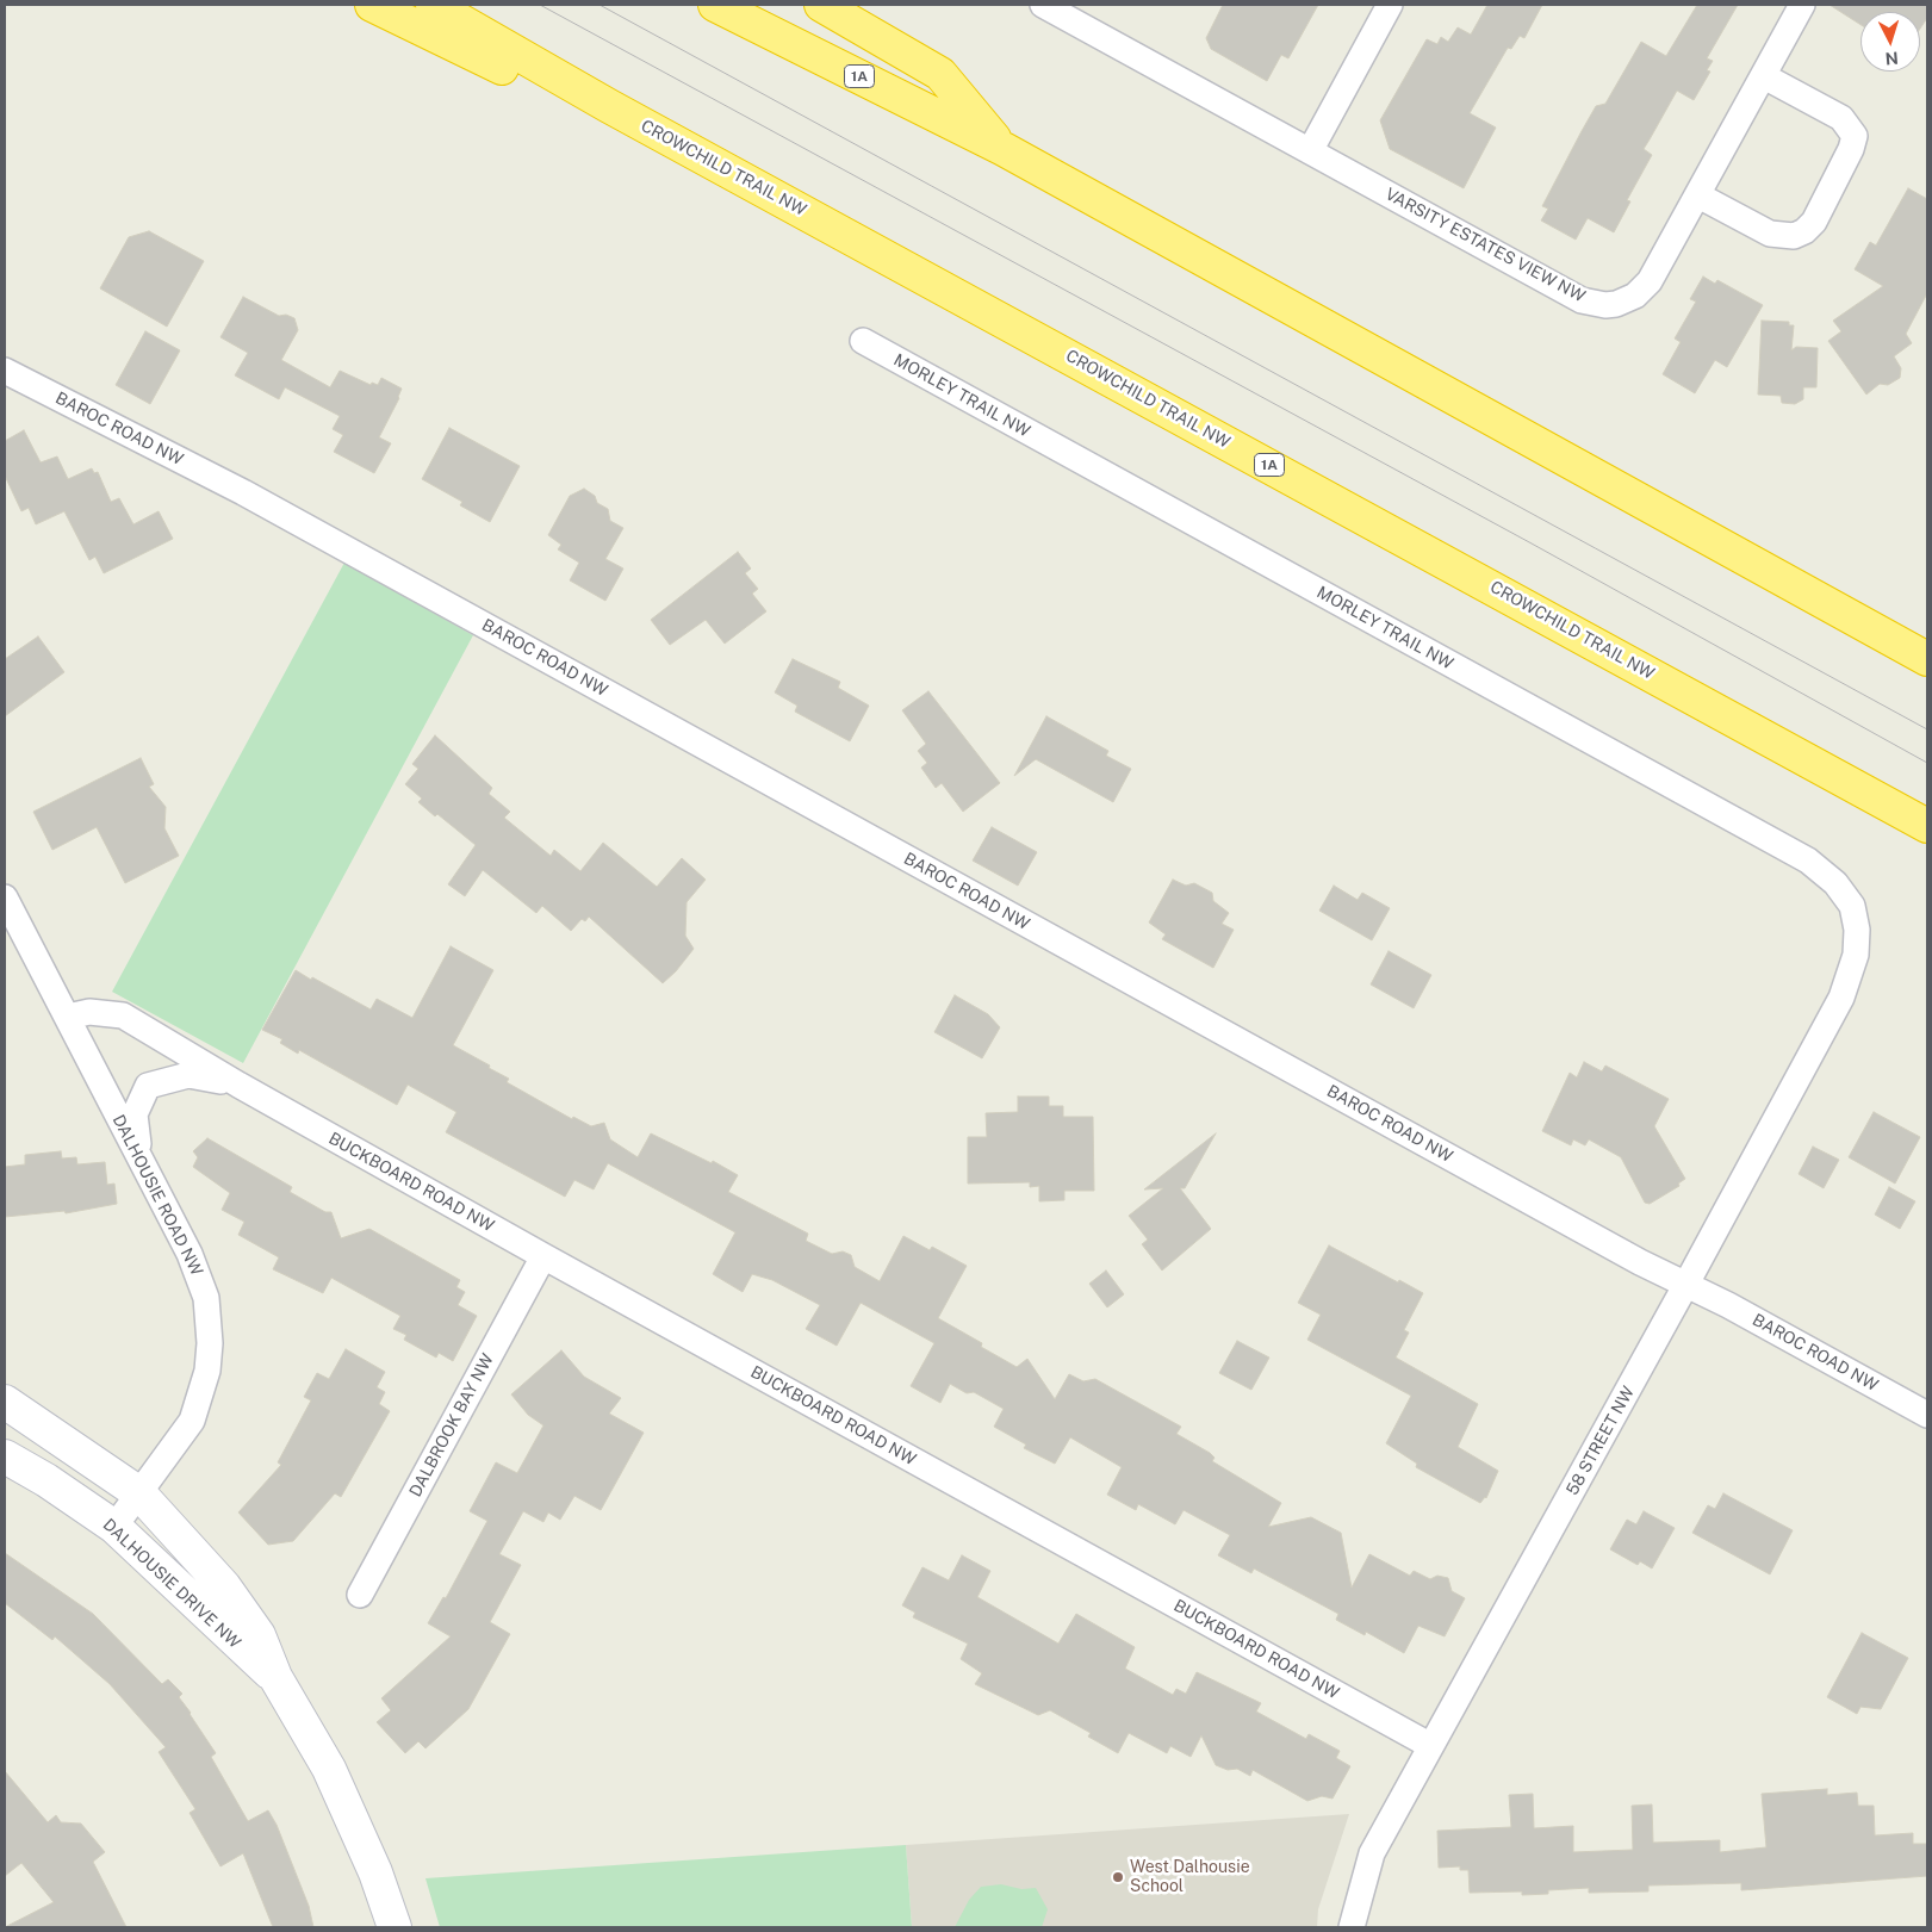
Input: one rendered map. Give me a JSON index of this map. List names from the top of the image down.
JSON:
{
  "streets": {
    "highway": ["1A", "CROWCHILD TRAIL NW"],
    "street": [
      "VARSITY ESTATES VIEW NW",
      "MORLEY TRAIL NW",
      "BAROC ROAD NW",
      "BUCKBOARD ROAD NW",
      "DALHOUSIE ROAD NW",
      "DALBROOK BAY NW",
      "58 STREET NW",
      "DALHOUSIE DRIVE NW"
    ]
  },
  "crossings": [
    ["MORLEY TRAIL NW", "58 STREET NW"],
    ["BAROC ROAD NW", "58 STREET NW"],
    ["BUCKBOARD ROAD NW", "DALHOUSIE ROAD NW"],
    ["BUCKBOARD ROAD NW", "DALBROOK BAY NW"],
    ["BUCKBOARD ROAD NW", "58 STREET NW"],
    ["DALHOUSIE ROAD NW", "DALHOUSIE DRIVE NW"]
  ],
  "places": ["West Dalhousie School"],
  "north": "bottom"
}
